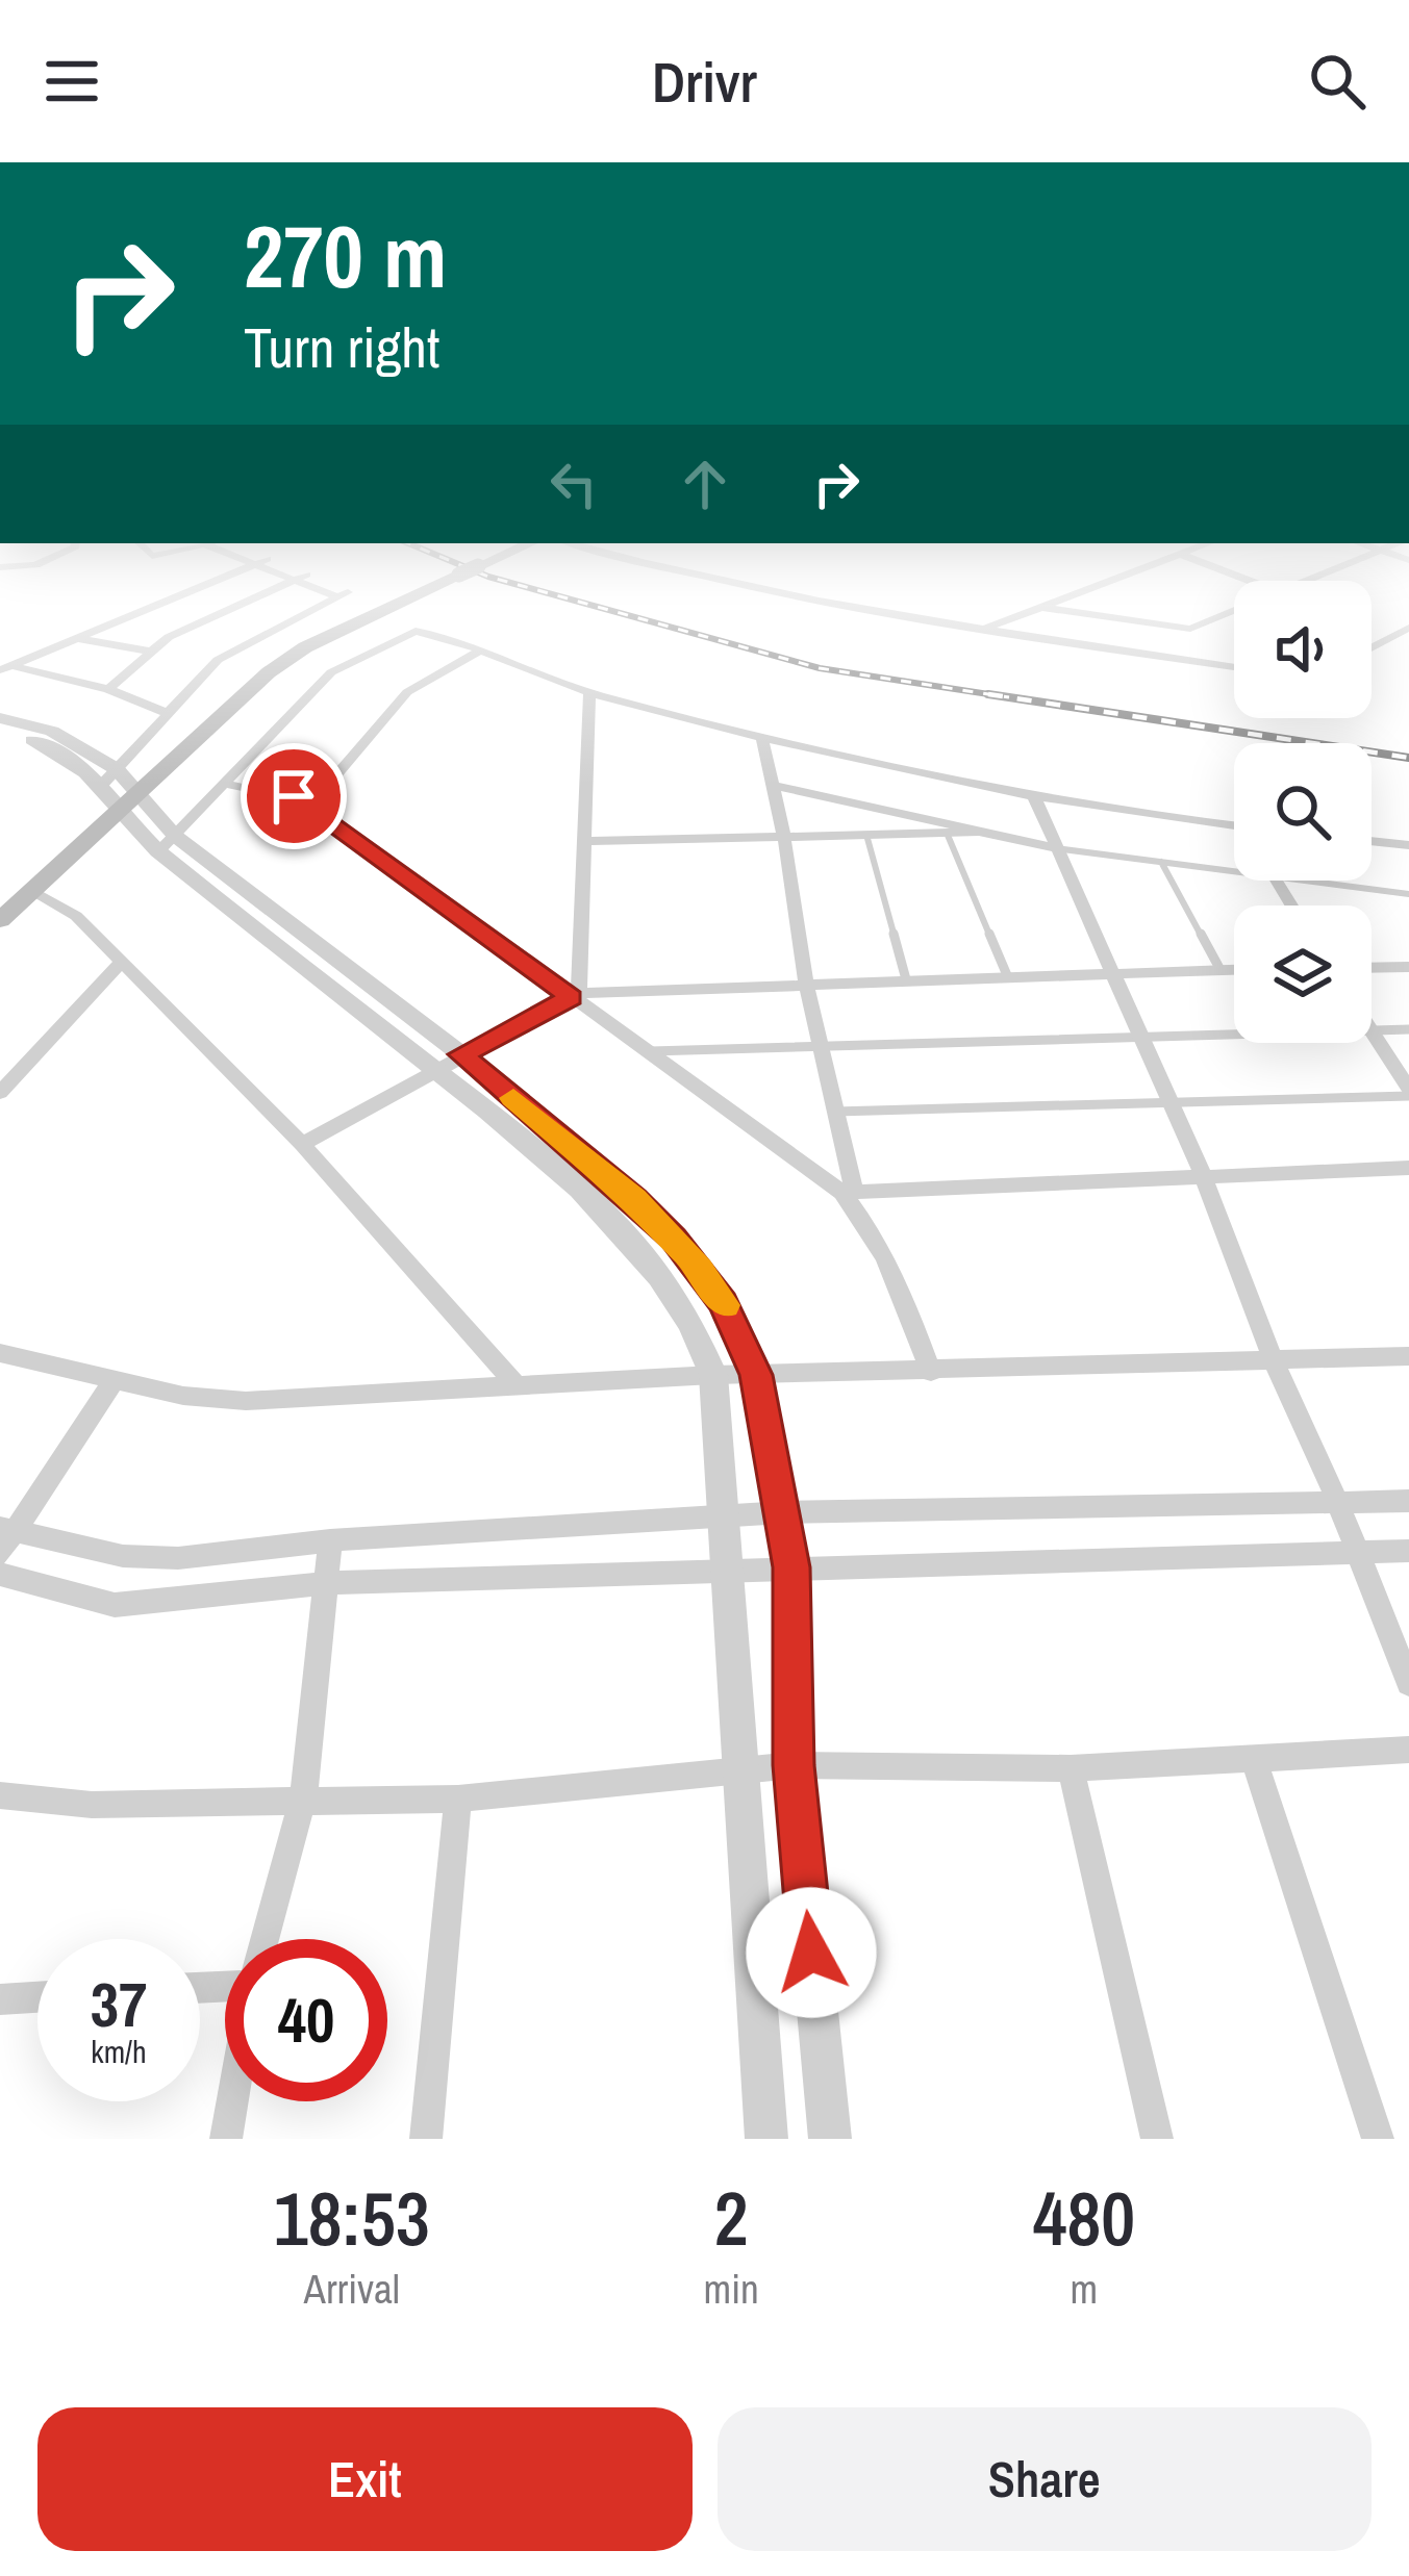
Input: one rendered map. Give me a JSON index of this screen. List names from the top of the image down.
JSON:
{
  "page": {
    "header": "Drivr",
    "turn": ["270 m", "Turn right"],
    "speed": "37 km/h",
    "limit": "40",
    "eta": [
      "18:53",
      "Arrival",
      "2",
      "min",
      "480",
      "m"
    ],
    "buttons": ["Exit", "Share"]
  }
}
